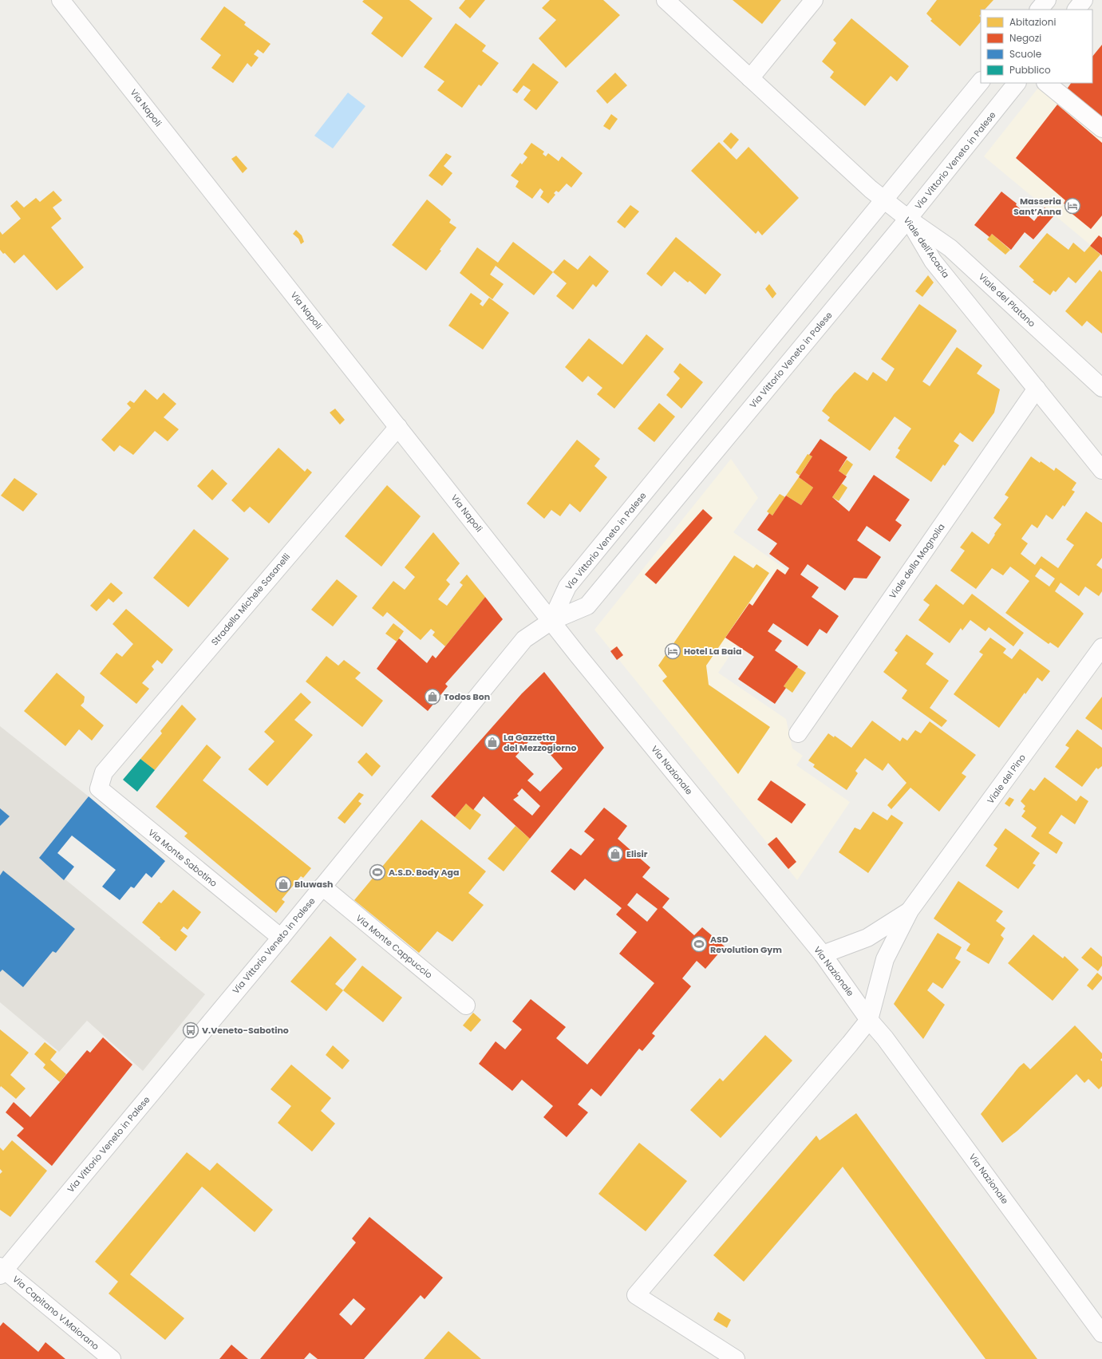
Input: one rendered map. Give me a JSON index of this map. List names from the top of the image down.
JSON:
{
  "streets": {
    "street": [
      "Via Napoli",
      "Via Vittorio Veneto in Palese",
      "Viale dell'Acacia",
      "Viale del Platano",
      "Viale della Magnolia",
      "Stradella Michele Sasanelli",
      "Via Nazionale",
      "Viale del Pino",
      "Via Monte Sabotino",
      "Via Monte Cappuccio",
      "Via Capitano V.Maiorano"
    ]
  },
  "crossings": [
    ["Via Napoli", "Via Vittorio Veneto in Palese"],
    ["Via Napoli", "Stradella Michele Sasanelli"],
    ["Via Napoli", "Via Nazionale"],
    ["Via Vittorio Veneto in Palese", "Viale dell'Acacia"],
    ["Via Vittorio Veneto in Palese", "Viale del Platano"],
    ["Via Vittorio Veneto in Palese", "Via Nazionale"],
    ["Via Vittorio Veneto in Palese", "Via Monte Sabotino"],
    ["Via Vittorio Veneto in Palese", "Via Monte Cappuccio"],
    ["Via Vittorio Veneto in Palese", "Via Capitano V.Maiorano"],
    ["Viale dell'Acacia", "Viale del Platano"],
    ["Viale dell'Acacia", "Viale della Magnolia"],
    ["Stradella Michele Sasanelli", "Via Monte Sabotino"],
    ["Via Nazionale", "Viale del Pino"]
  ],
  "places": {
    "hotel": ["Masseria Sant’Anna", "Hotel La Baia"],
    "shop": [
      "Todos Bon",
      "La Gazzetta del Mezzogiorno",
      "Elisir",
      "Bluwash"
    ],
    "sports": ["A.S.D. Body Aga", "ASD Revolution Gym"],
    "bus stop": ["V.Veneto-Sabotino"]
  },
  "legend": [
    "Abitazioni",
    "Negozi",
    "Scuole",
    "Pubblico"
  ]
}
